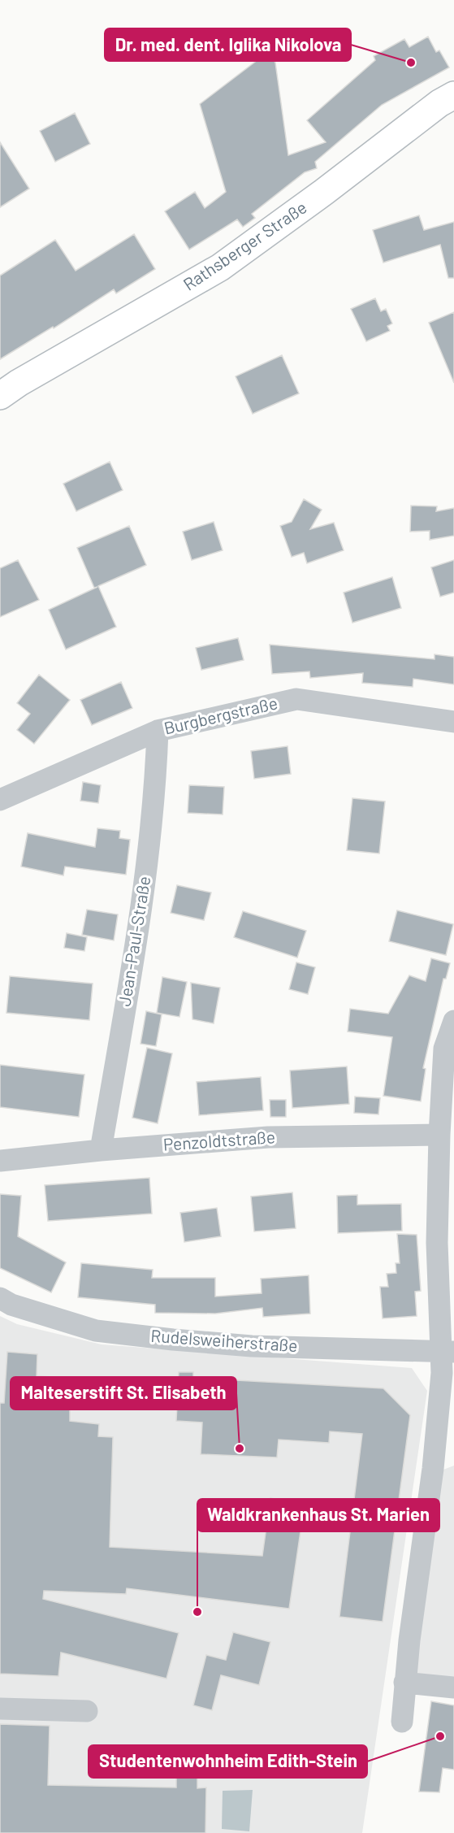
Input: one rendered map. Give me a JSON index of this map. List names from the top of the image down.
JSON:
{
  "streets": {
    "street": [
      "Rathsberger Straße",
      "Burgbergstraße",
      "Jean-Paul-Straße",
      "Penzoldtstraße",
      "Rudelsweiherstraße"
    ]
  },
  "crossings": [
    ["Burgbergstraße", "Jean-Paul-Straße"],
    ["Jean-Paul-Straße", "Penzoldtstraße"]
  ],
  "places": [
    "Dr. med. dent. Iglika Nikolova",
    "Malteserstift St. Elisabeth",
    "Waldkrankenhaus St. Marien",
    "Studentenwohnheim Edith-Stein"
  ]
}
